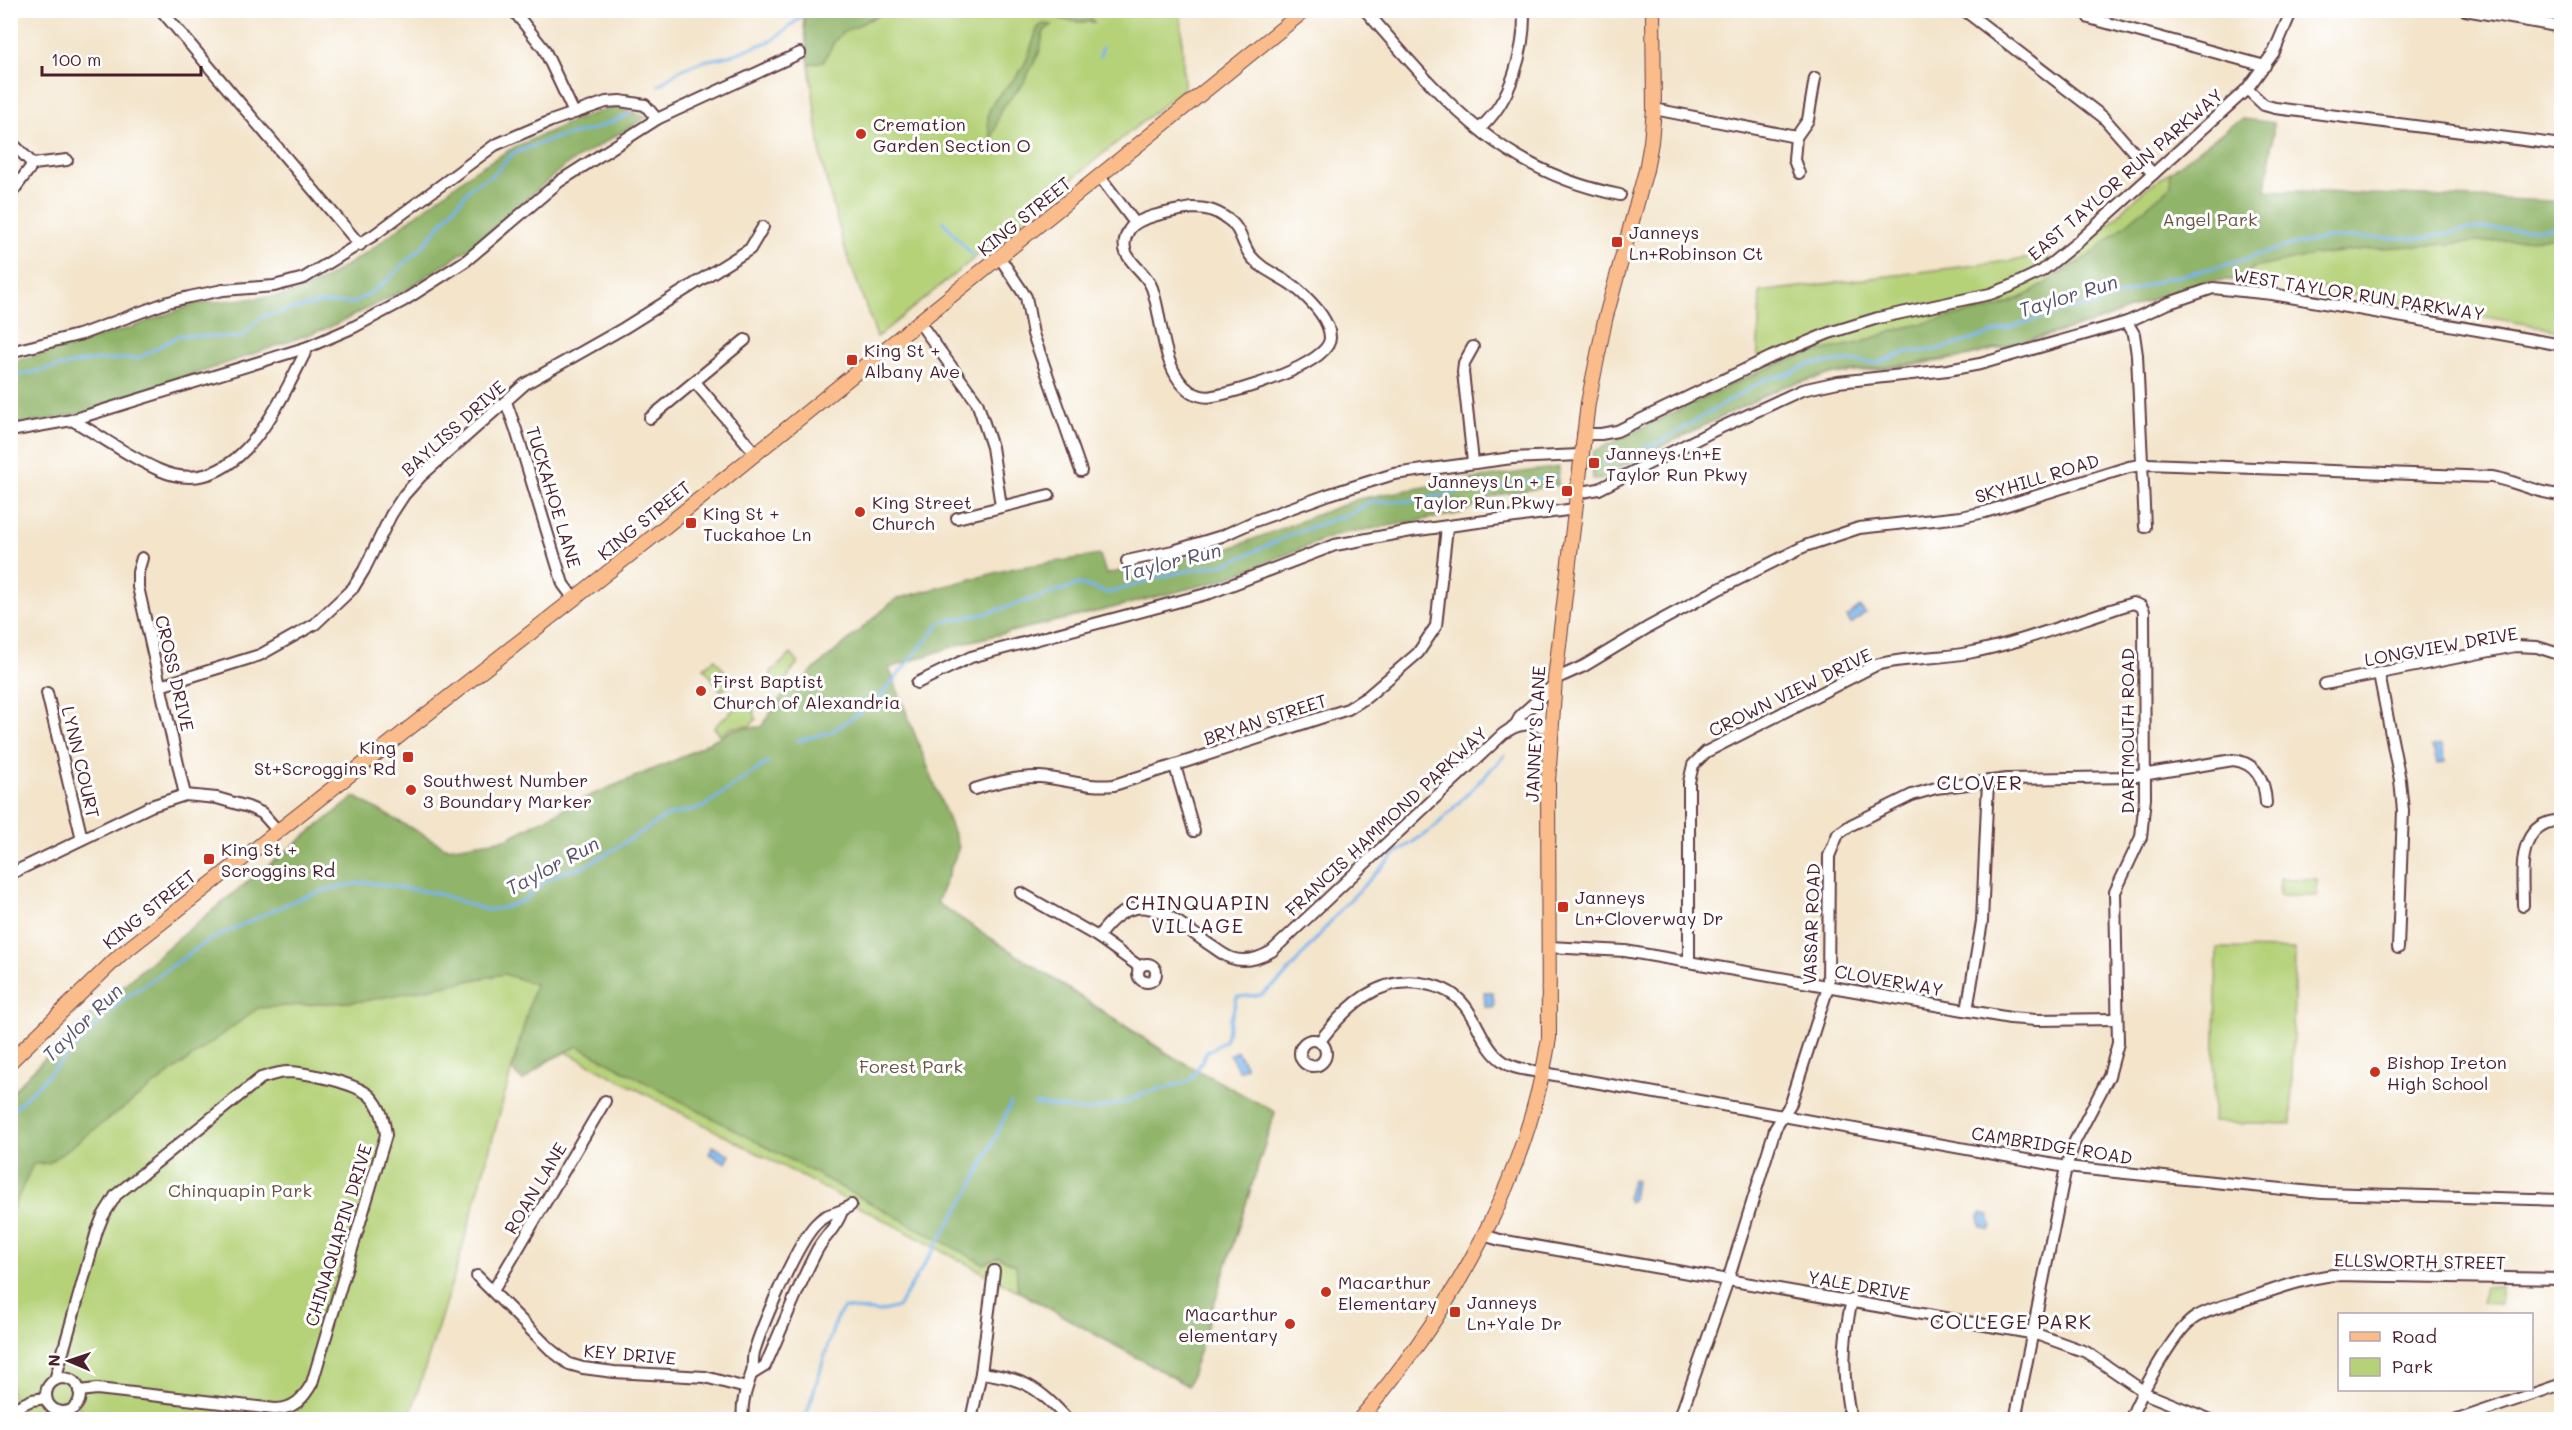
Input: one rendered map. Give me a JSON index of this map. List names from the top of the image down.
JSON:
{
  "streets": {
    "main road": ["KING STREET", "JANNEY'S LANE"],
    "street": [
      "EAST TAYLOR RUN PARKWAY",
      "WEST TAYLOR RUN PARKWAY",
      "BAYLISS DRIVE",
      "SKYHILL ROAD",
      "TUCKAHOE LANE",
      "LONGVIEW DRIVE",
      "CROSS DRIVE",
      "CROWN VIEW DRIVE",
      "BRYAN STREET",
      "DARTMOUTH ROAD",
      "LYNN COURT",
      "FRANCIS HAMMOND PARKWAY",
      "VASSAR ROAD",
      "CLOVERWAY",
      "CAMBRIDGE ROAD",
      "ROAN LANE",
      "CHINAQUAPIN DRIVE",
      "ELLSWORTH STREET",
      "YALE DRIVE",
      "KEY DRIVE"
    ]
  },
  "crossings": [
    ["EAST TAYLOR RUN PARKWAY", "JANNEY'S LANE"],
    ["KING STREET", "TUCKAHOE LANE"],
    ["WEST TAYLOR RUN PARKWAY", "JANNEY'S LANE"],
    ["BAYLISS DRIVE", "TUCKAHOE LANE"],
    ["BAYLISS DRIVE", "CROSS DRIVE"],
    ["SKYHILL ROAD", "JANNEY'S LANE"],
    ["SKYHILL ROAD", "FRANCIS HAMMOND PARKWAY"],
    ["CROWN VIEW DRIVE", "DARTMOUTH ROAD"],
    ["CROWN VIEW DRIVE", "CLOVERWAY"],
    ["DARTMOUTH ROAD", "VASSAR ROAD"],
    ["DARTMOUTH ROAD", "CLOVERWAY"],
    ["DARTMOUTH ROAD", "CAMBRIDGE ROAD"],
    ["DARTMOUTH ROAD", "YALE DRIVE"],
    ["JANNEY'S LANE", "FRANCIS HAMMOND PARKWAY"],
    ["JANNEY'S LANE", "CLOVERWAY"],
    ["JANNEY'S LANE", "CAMBRIDGE ROAD"],
    ["JANNEY'S LANE", "YALE DRIVE"],
    ["VASSAR ROAD", "CLOVERWAY"],
    ["VASSAR ROAD", "CAMBRIDGE ROAD"],
    ["VASSAR ROAD", "YALE DRIVE"],
    ["ROAN LANE", "KEY DRIVE"],
    ["ELLSWORTH STREET", "YALE DRIVE"]
  ],
  "districts": ["CLOVER", "CHINQUAPIN VILLAGE", "COLLEGE PARK"],
  "water": ["Taylor Run"],
  "parks": ["Angel Park", "Forest Park", "Chinquapin Park"],
  "places": {
    "other": [
      "Cremation Garden Section O",
      "King Street Church",
      "First Baptist Church of Alexandria",
      "Southwest Number 3 Boundary Marker",
      "Bishop Ireton High School",
      "Macarthur Elementary",
      "Macarthur elementary"
    ],
    "transit": [
      "Janneys Ln+Robinson Ct",
      "King St + Albany Ave",
      "Janneys Ln+E Taylor Run Pkwy",
      "Janneys Ln + E Taylor Run Pkwy",
      "King St + Tuckahoe Ln",
      "King St+Scroggins Rd",
      "King St + Scroggins Rd",
      "Janneys Ln+Cloverway Dr",
      "Janneys Ln+Yale Dr"
    ]
  },
  "legend": ["Road", "Park"],
  "scale_bar": "100 m",
  "north": "left"
}
